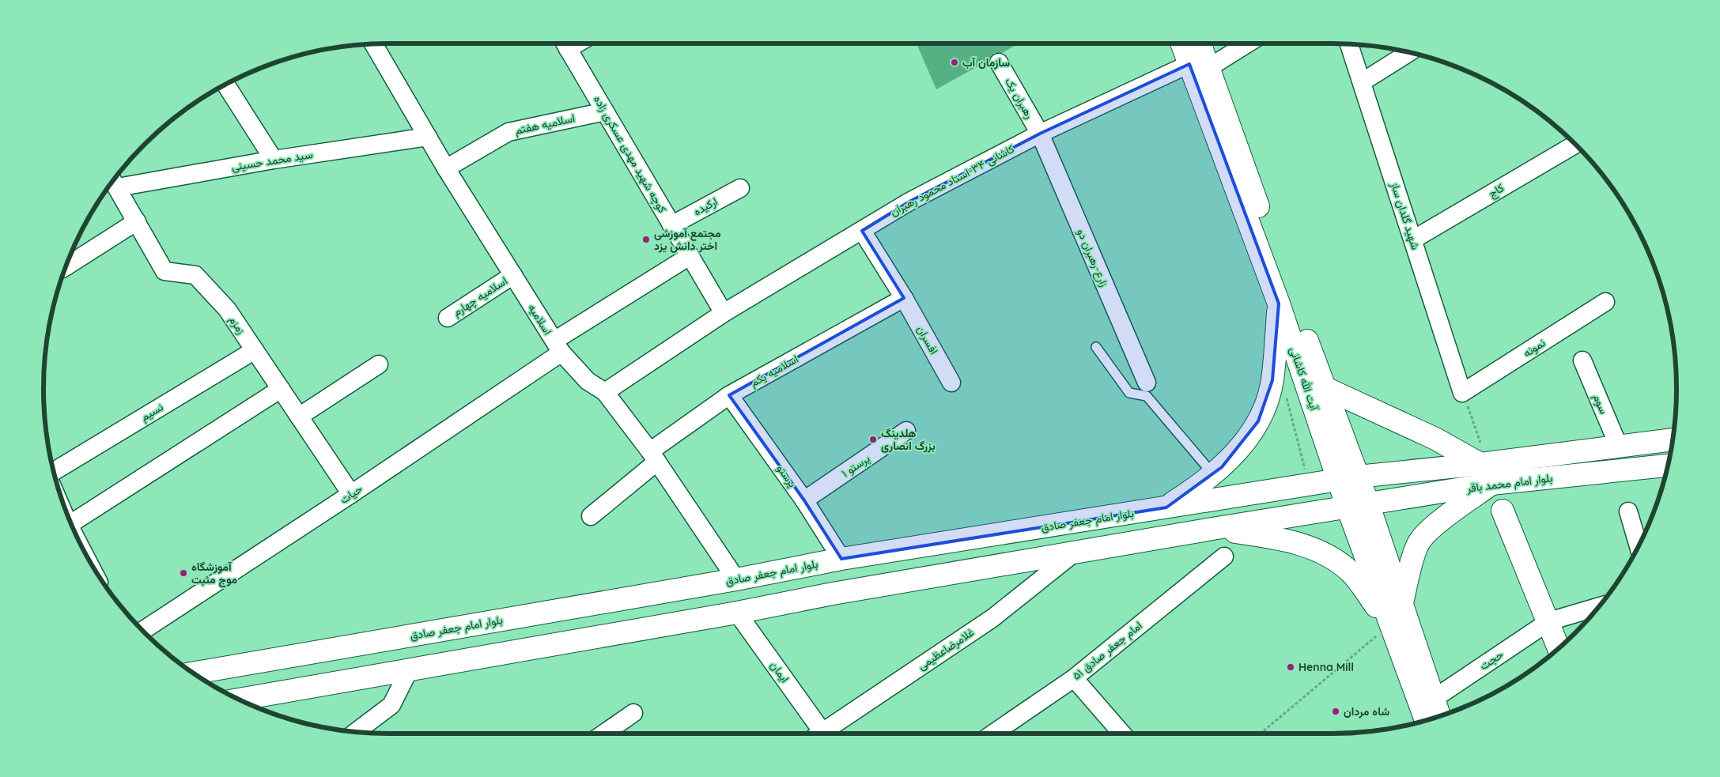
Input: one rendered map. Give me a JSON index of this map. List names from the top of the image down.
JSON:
{
  "streets": {
    "main road": ["آیت الله کاشانی", "بلوار امام محمد باقر", "بلوار امام جعفر صادق"],
    "street": [
      "رهبران یک",
      "اسلامیه هفتم",
      "کوچه شهید مهدی عسکری زاده",
      "سید محمد حسینی",
      "کاشانی ۳۴-استاد محمود رهبران",
      "کاج",
      "ارکیده",
      "شهید گلدان ساز",
      "زارع-رهبران دو",
      "اسلامیه چهارم",
      "اسلامیه",
      "زمزم",
      "افسران",
      "نمونه",
      "اسلامیه یکم",
      "سوم",
      "نسیم",
      "پرستو ۱",
      "پرستو",
      "حیات",
      "غلامرضاعظیمی",
      "امام جعفر صادق ۵۱",
      "حجت",
      "ایمان"
    ]
  },
  "crossings": [
    ["رهبران یک", "کاشانی ۳۴-استاد محمود رهبران"],
    ["رهبران یک", "زارع-رهبران دو"],
    ["اسلامیه هفتم", "کوچه شهید مهدی عسکری زاده"],
    ["اسلامیه هفتم", "اسلامیه"],
    ["کوچه شهید مهدی عسکری زاده", "کاشانی ۳۴-استاد محمود رهبران"],
    ["کوچه شهید مهدی عسکری زاده", "ارکیده"],
    ["کوچه شهید مهدی عسکری زاده", "حیات"],
    ["سید محمد حسینی", "اسلامیه"],
    ["سید محمد حسینی", "زمزم"],
    ["کاشانی ۳۴-استاد محمود رهبران", "زارع-رهبران دو"],
    ["کاشانی ۳۴-استاد محمود رهبران", "اسلامیه"],
    ["کاشانی ۳۴-استاد محمود رهبران", "افسران"],
    ["کاشانی ۳۴-استاد محمود رهبران", "آیت الله کاشانی"],
    ["کاج", "شهید گلدان ساز"],
    ["شهید گلدان ساز", "نمونه"],
    ["اسلامیه چهارم", "اسلامیه"],
    ["اسلامیه", "اسلامیه یکم"],
    ["اسلامیه", "حیات"],
    ["اسلامیه", "بلوار امام جعفر صادق"],
    ["زمزم", "نسیم"],
    ["زمزم", "حیات"],
    ["افسران", "اسلامیه یکم"],
    ["اسلامیه یکم", "پرستو"],
    ["آیت الله کاشانی", "بلوار امام محمد باقر"],
    ["آیت الله کاشانی", "بلوار امام جعفر صادق"],
    ["آیت الله کاشانی", "حجت"],
    ["سوم", "بلوار امام محمد باقر"],
    ["پرستو ۱", "پرستو"],
    ["پرستو", "بلوار امام جعفر صادق"],
    ["بلوار امام محمد باقر", "بلوار امام جعفر صادق"]
  ],
  "places": [
    "سازمان آب",
    "مجتمع آموزشی اختر دانش یزد",
    "هلدینگ بزرگ انصاری",
    "آموزشگاه موج مثبت",
    "Henna Mill",
    "شاه مردان"
  ]
}
